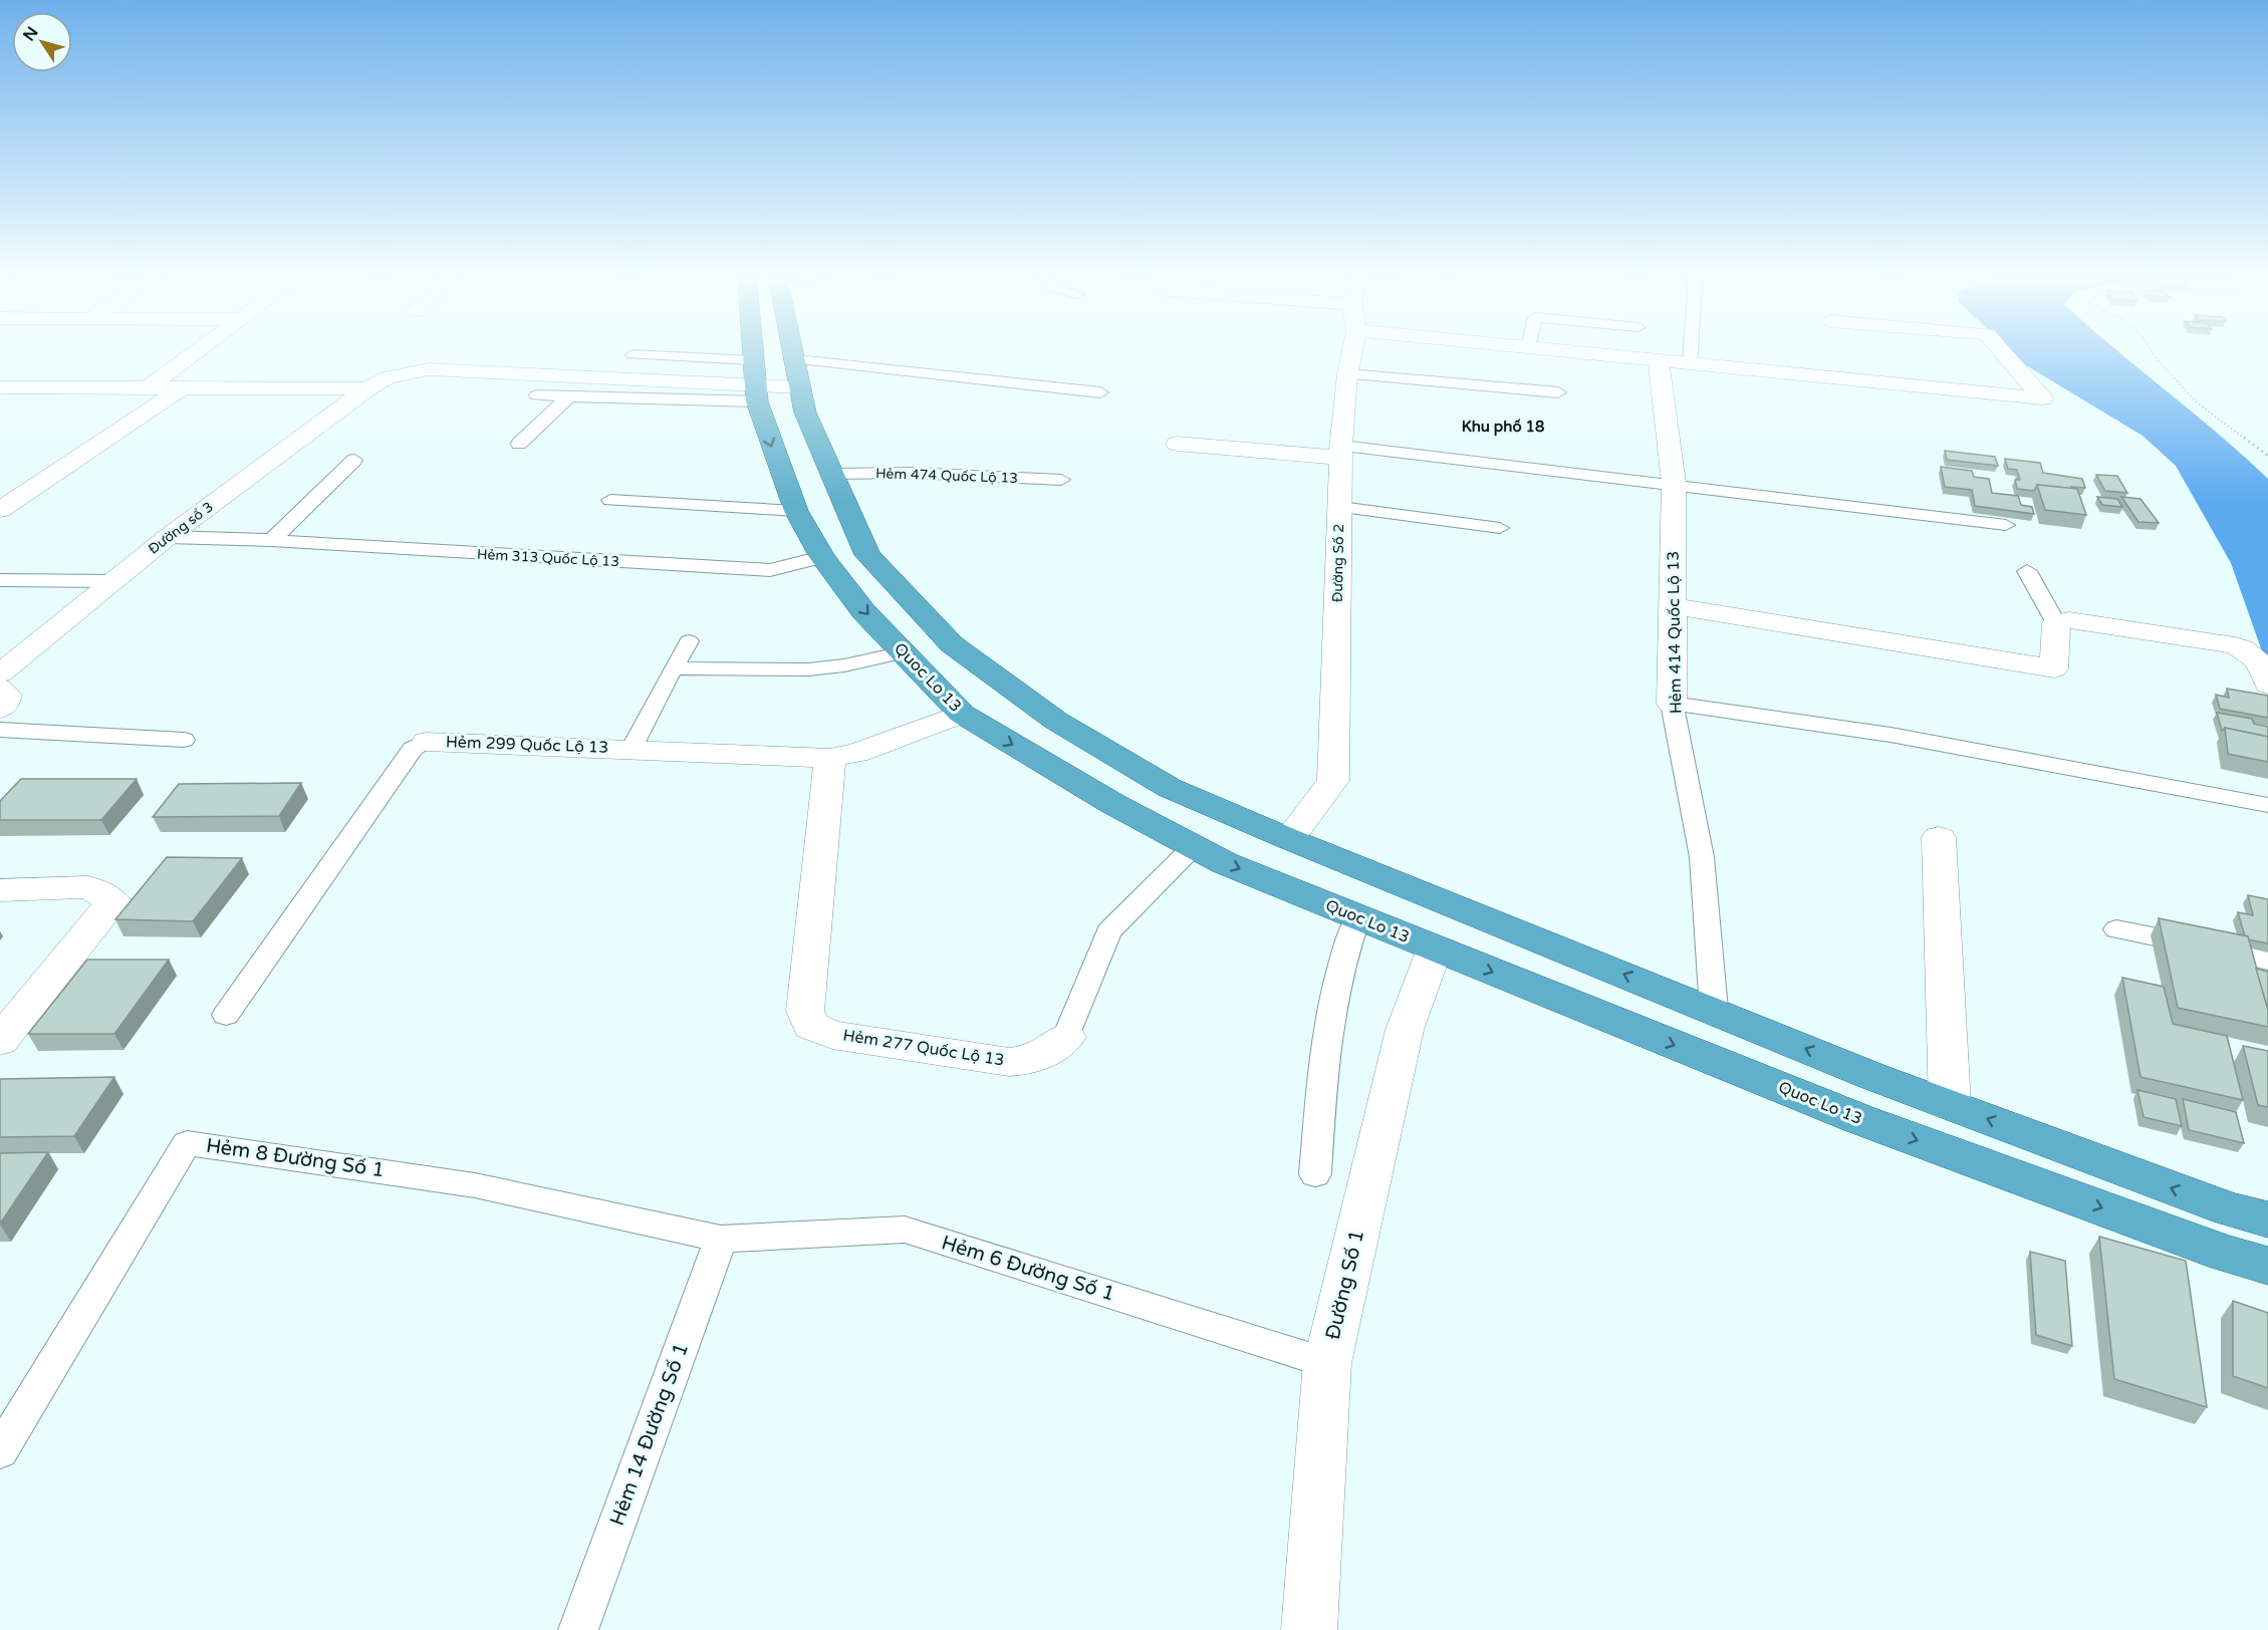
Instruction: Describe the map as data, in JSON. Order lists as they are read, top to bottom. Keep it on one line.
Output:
{"streets":{"highway":["Quoc Lo 13"],"street":["Đường sổ 3","Đường Số 2","Hẻm 414 Quốc Lộ 13","Hẻm 299 Quốc Lộ 13","Hẻm 277 Quốc Lộ 13","Đường Số 1"],"lane":["Hẻm 474 Quốc Lộ 13","Hẻm 313 Quốc Lộ 13","Hẻm 8 Đường Số 1","Hẻm 6 Đường Số 1","Hẻm 14 Đường Số 1"]},"crossings":[["Đường sổ 3","Hẻm 313 Quốc Lộ 13"],["Đường sổ 3","Quoc Lo 13"],["Hẻm 313 Quốc Lộ 13","Quoc Lo 13"],["Quoc Lo 13","Hẻm 299 Quốc Lộ 13"],["Quoc Lo 13","Hẻm 277 Quốc Lộ 13"],["Quoc Lo 13","Đường Số 1"],["Hẻm 299 Quốc Lộ 13","Hẻm 277 Quốc Lộ 13"],["Hẻm 8 Đường Số 1","Hẻm 6 Đường Số 1"],["Hẻm 8 Đường Số 1","Hẻm 14 Đường Số 1"],["Hẻm 6 Đường Số 1","Đường Số 1"],["Hẻm 6 Đường Số 1","Hẻm 14 Đường Số 1"]],"districts":["Khu phố 18"],"north":"top left"}
